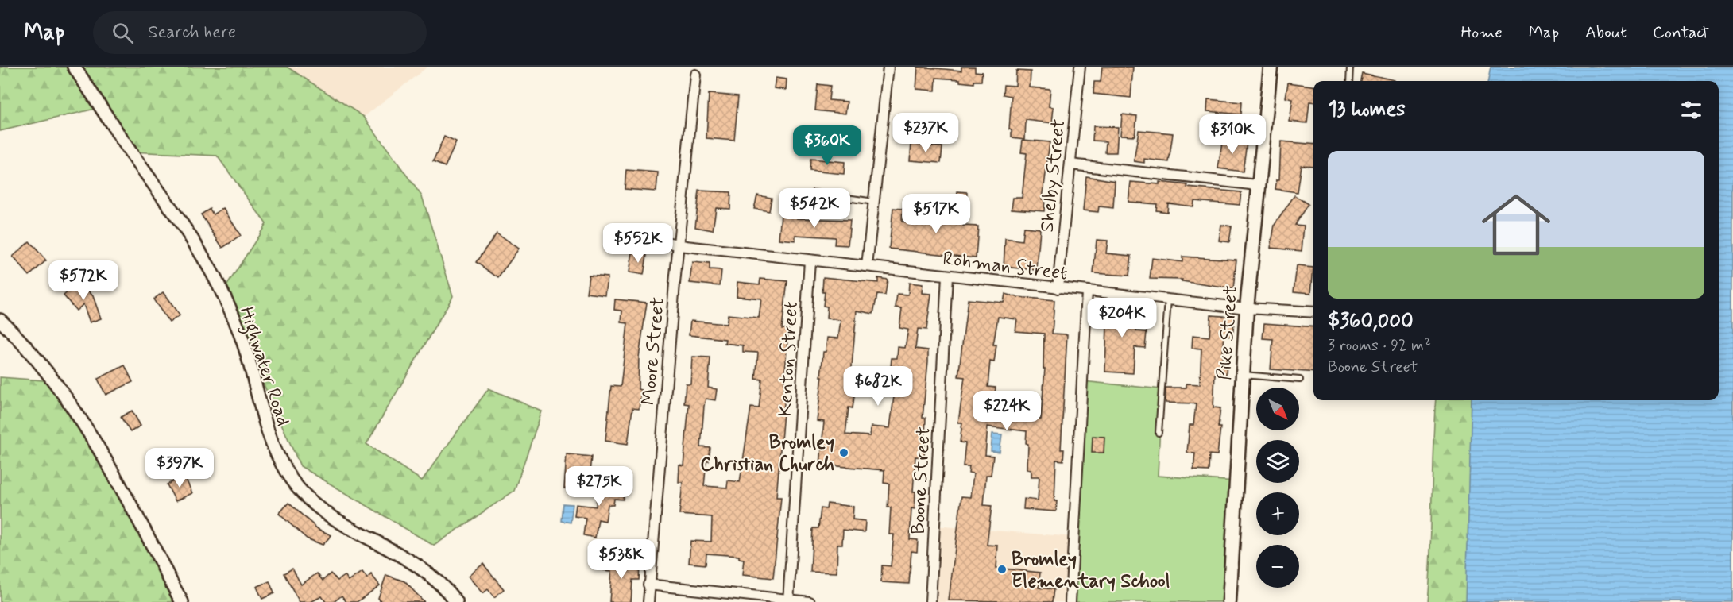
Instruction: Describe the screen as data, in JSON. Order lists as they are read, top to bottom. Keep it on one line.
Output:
{"streets":{"main road":["Pike Street"],"street":["Shelby Street","Rohman Street","Moore Street","Kenton Street","Highwater Road","Boone Street"]},"crossings":[["Shelby Street","Rohman Street"],["Rohman Street","Pike Street"],["Rohman Street","Moore Street"],["Rohman Street","Kenton Street"],["Rohman Street","Boone Street"]],"places":["Bromley Christian Church","Bromley Elementary School"],"north":"bottom right","page":{"header":"Map","search":"Search here","nav":["Home","Map","About","Contact"],"heading":"13 homes","price":["$237K","$310K","$360K","$542K","$517K","$552K","$572K","$204K","$682K","$224K","$397K","$275K","$538K"],"list":[{"name":"$360,000","note":"3 rooms · 92 m² · Boone Street"}],"map_buttons":["+","−"]}}
